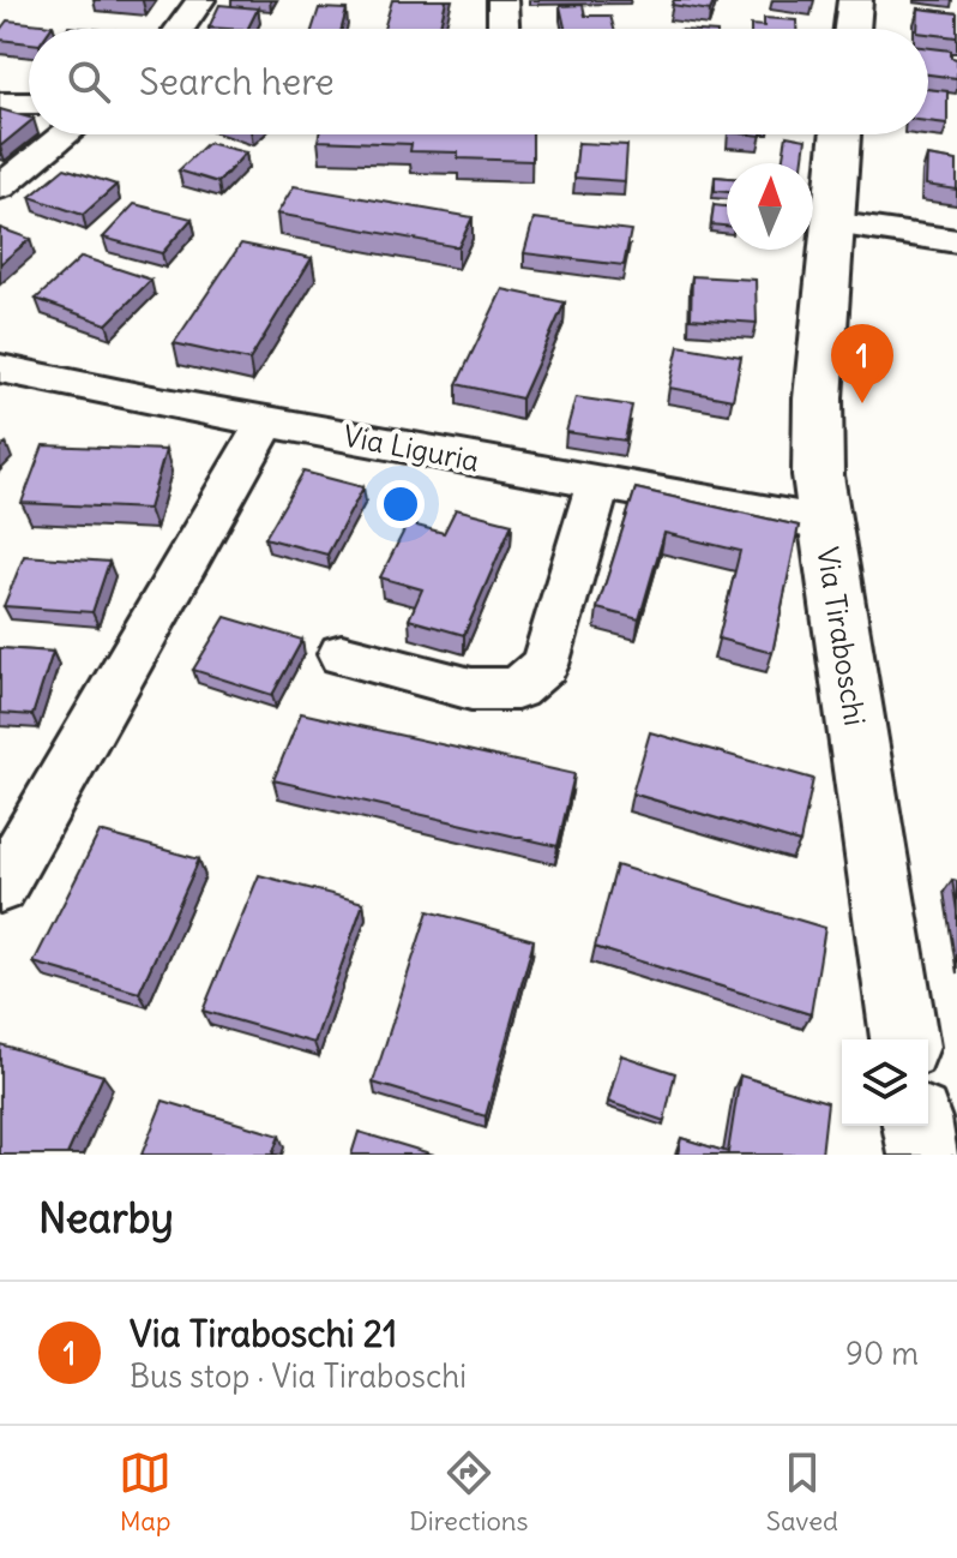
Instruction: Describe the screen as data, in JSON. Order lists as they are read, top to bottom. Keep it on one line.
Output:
{"streets":{"street":["Via Liguria","Via Tiraboschi"]},"crossings":[["Via Liguria","Via Tiraboschi"]],"north":"top","page":{"search":"Search here","pins":"1","heading":"Nearby","list":[{"mark":"1","name":"Via Tiraboschi 21","note":"Bus stop · Via Tiraboschi","value":"90 m"}],"nav":["Map","Directions","Saved"]}}
